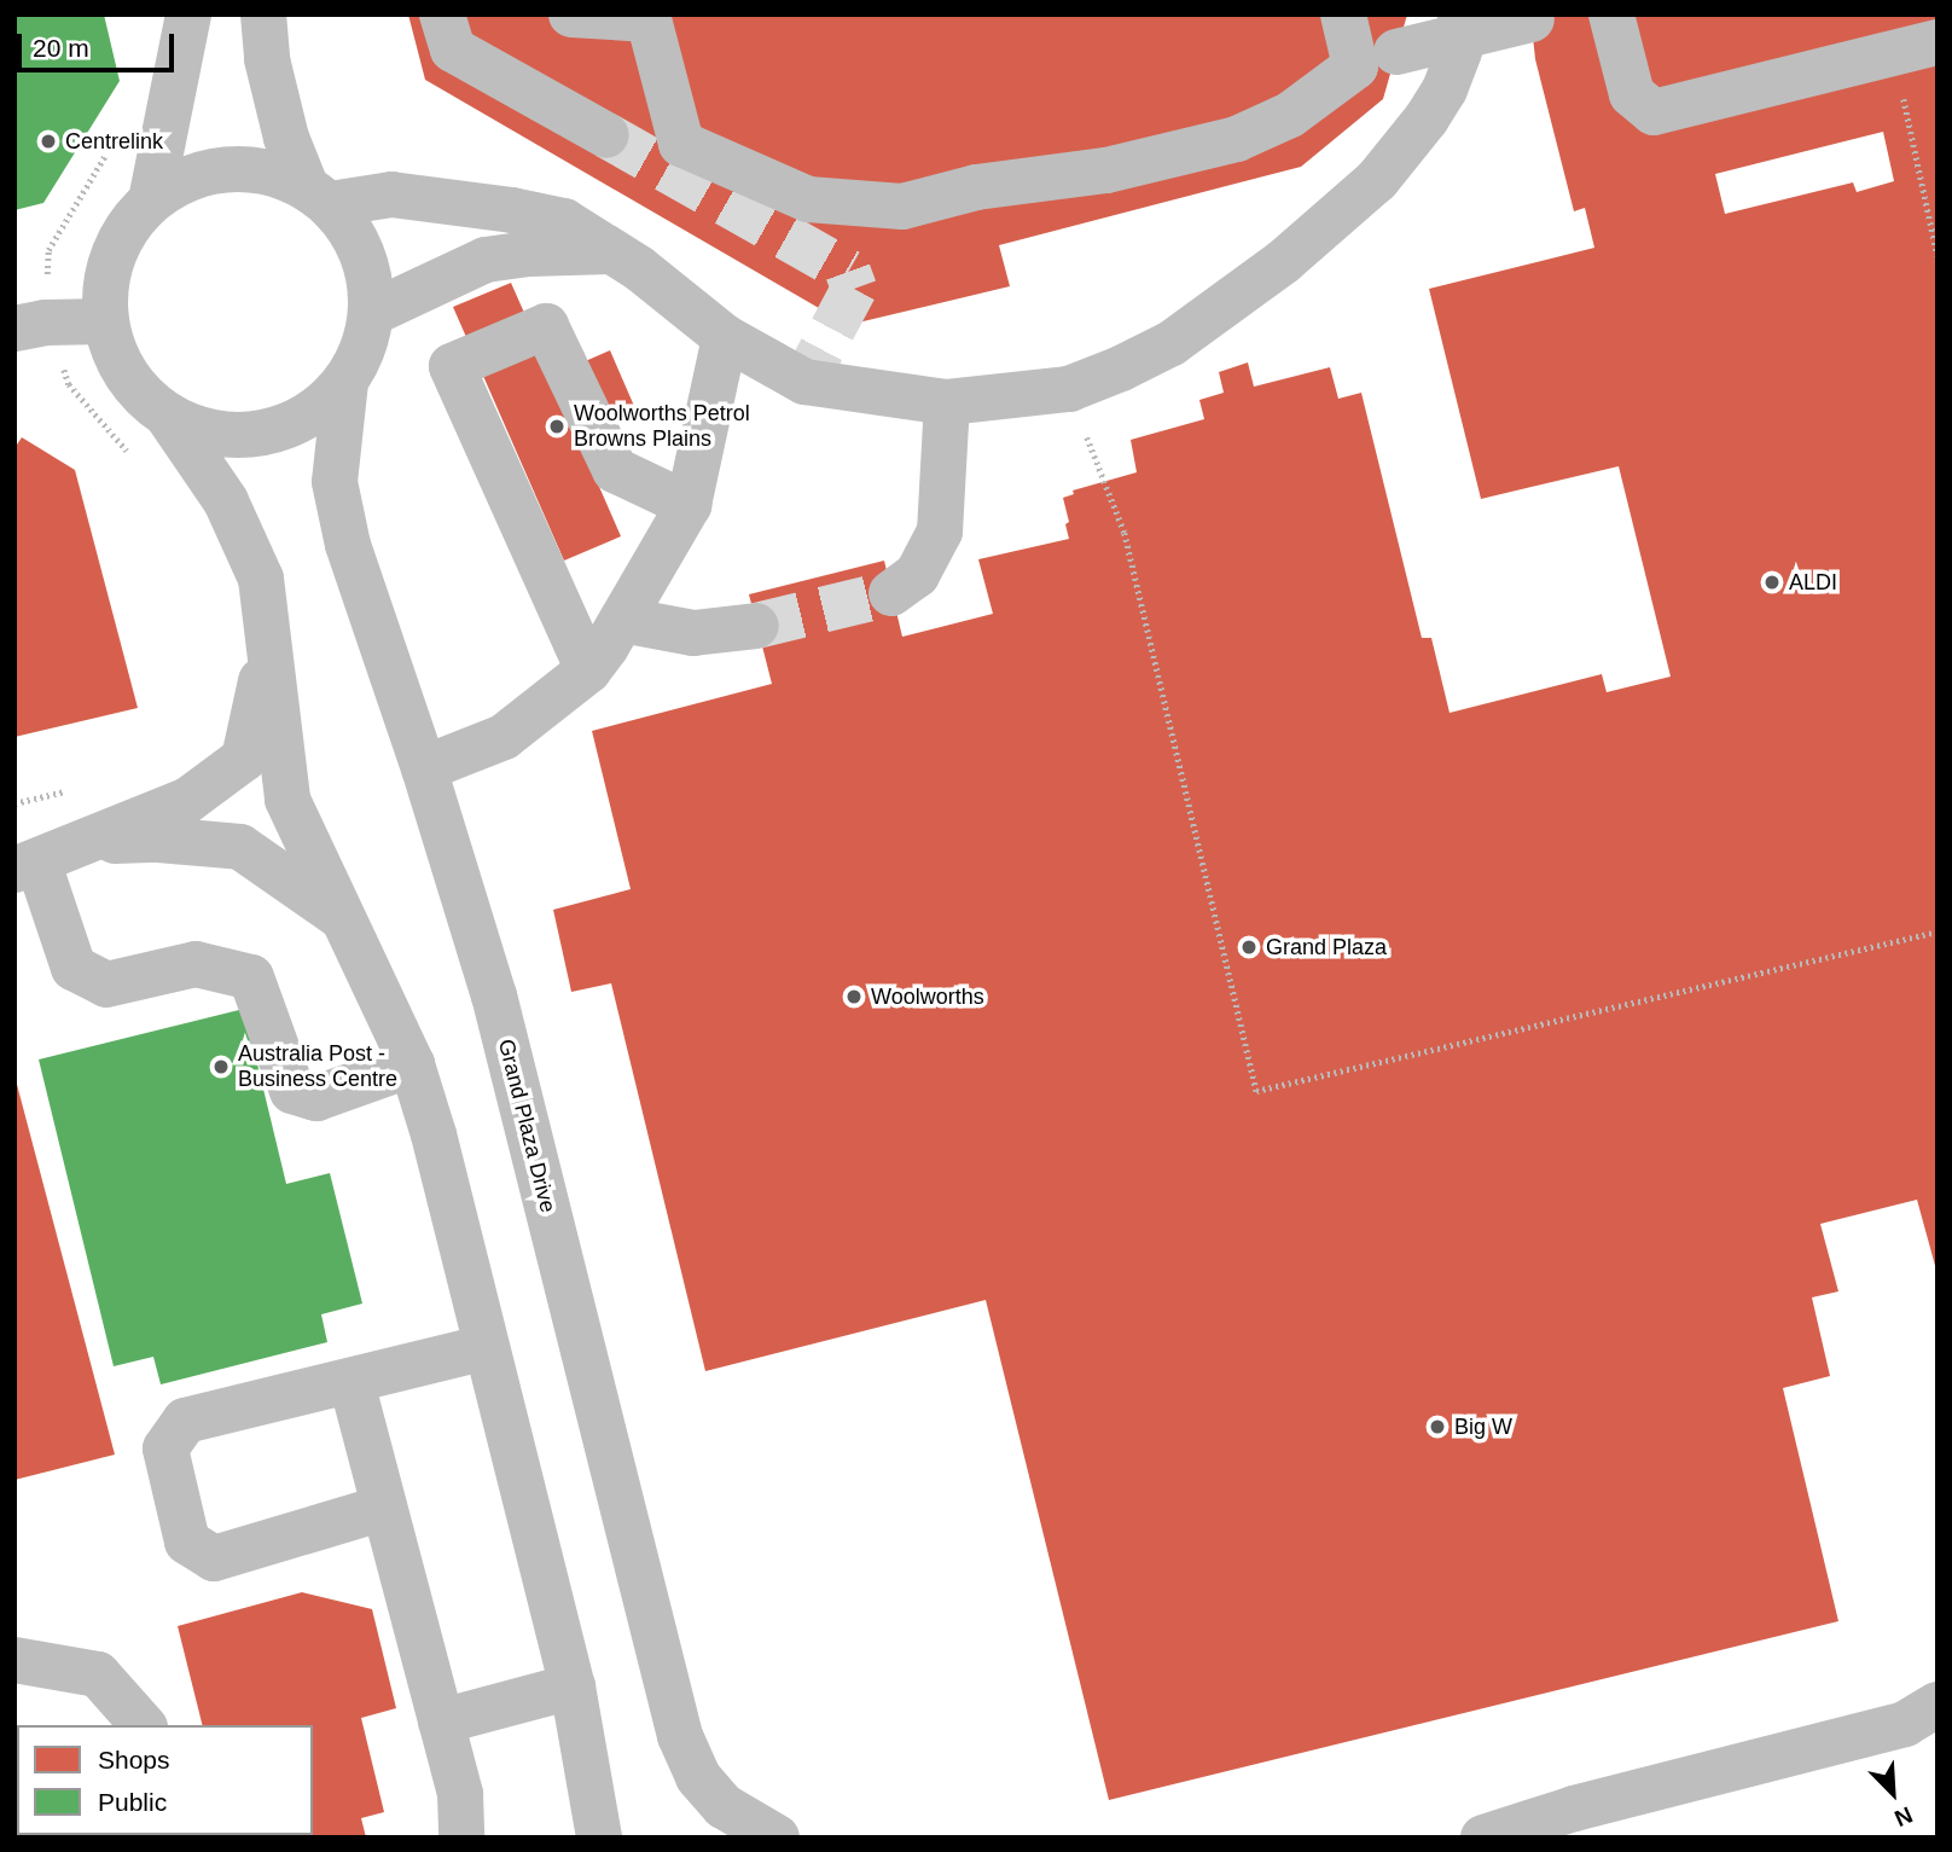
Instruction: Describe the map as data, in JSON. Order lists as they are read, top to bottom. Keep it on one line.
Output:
{"streets":{"street":["Grand Plaza Drive"]},"places":["Centrelink","Woolworths Petrol Browns Plains","ALDI","Grand Plaza","Woolworths","Australia Post - Business Centre","Big W"],"legend":["Shops","Public"],"scale_bar":"20 m","north":"bottom right"}
